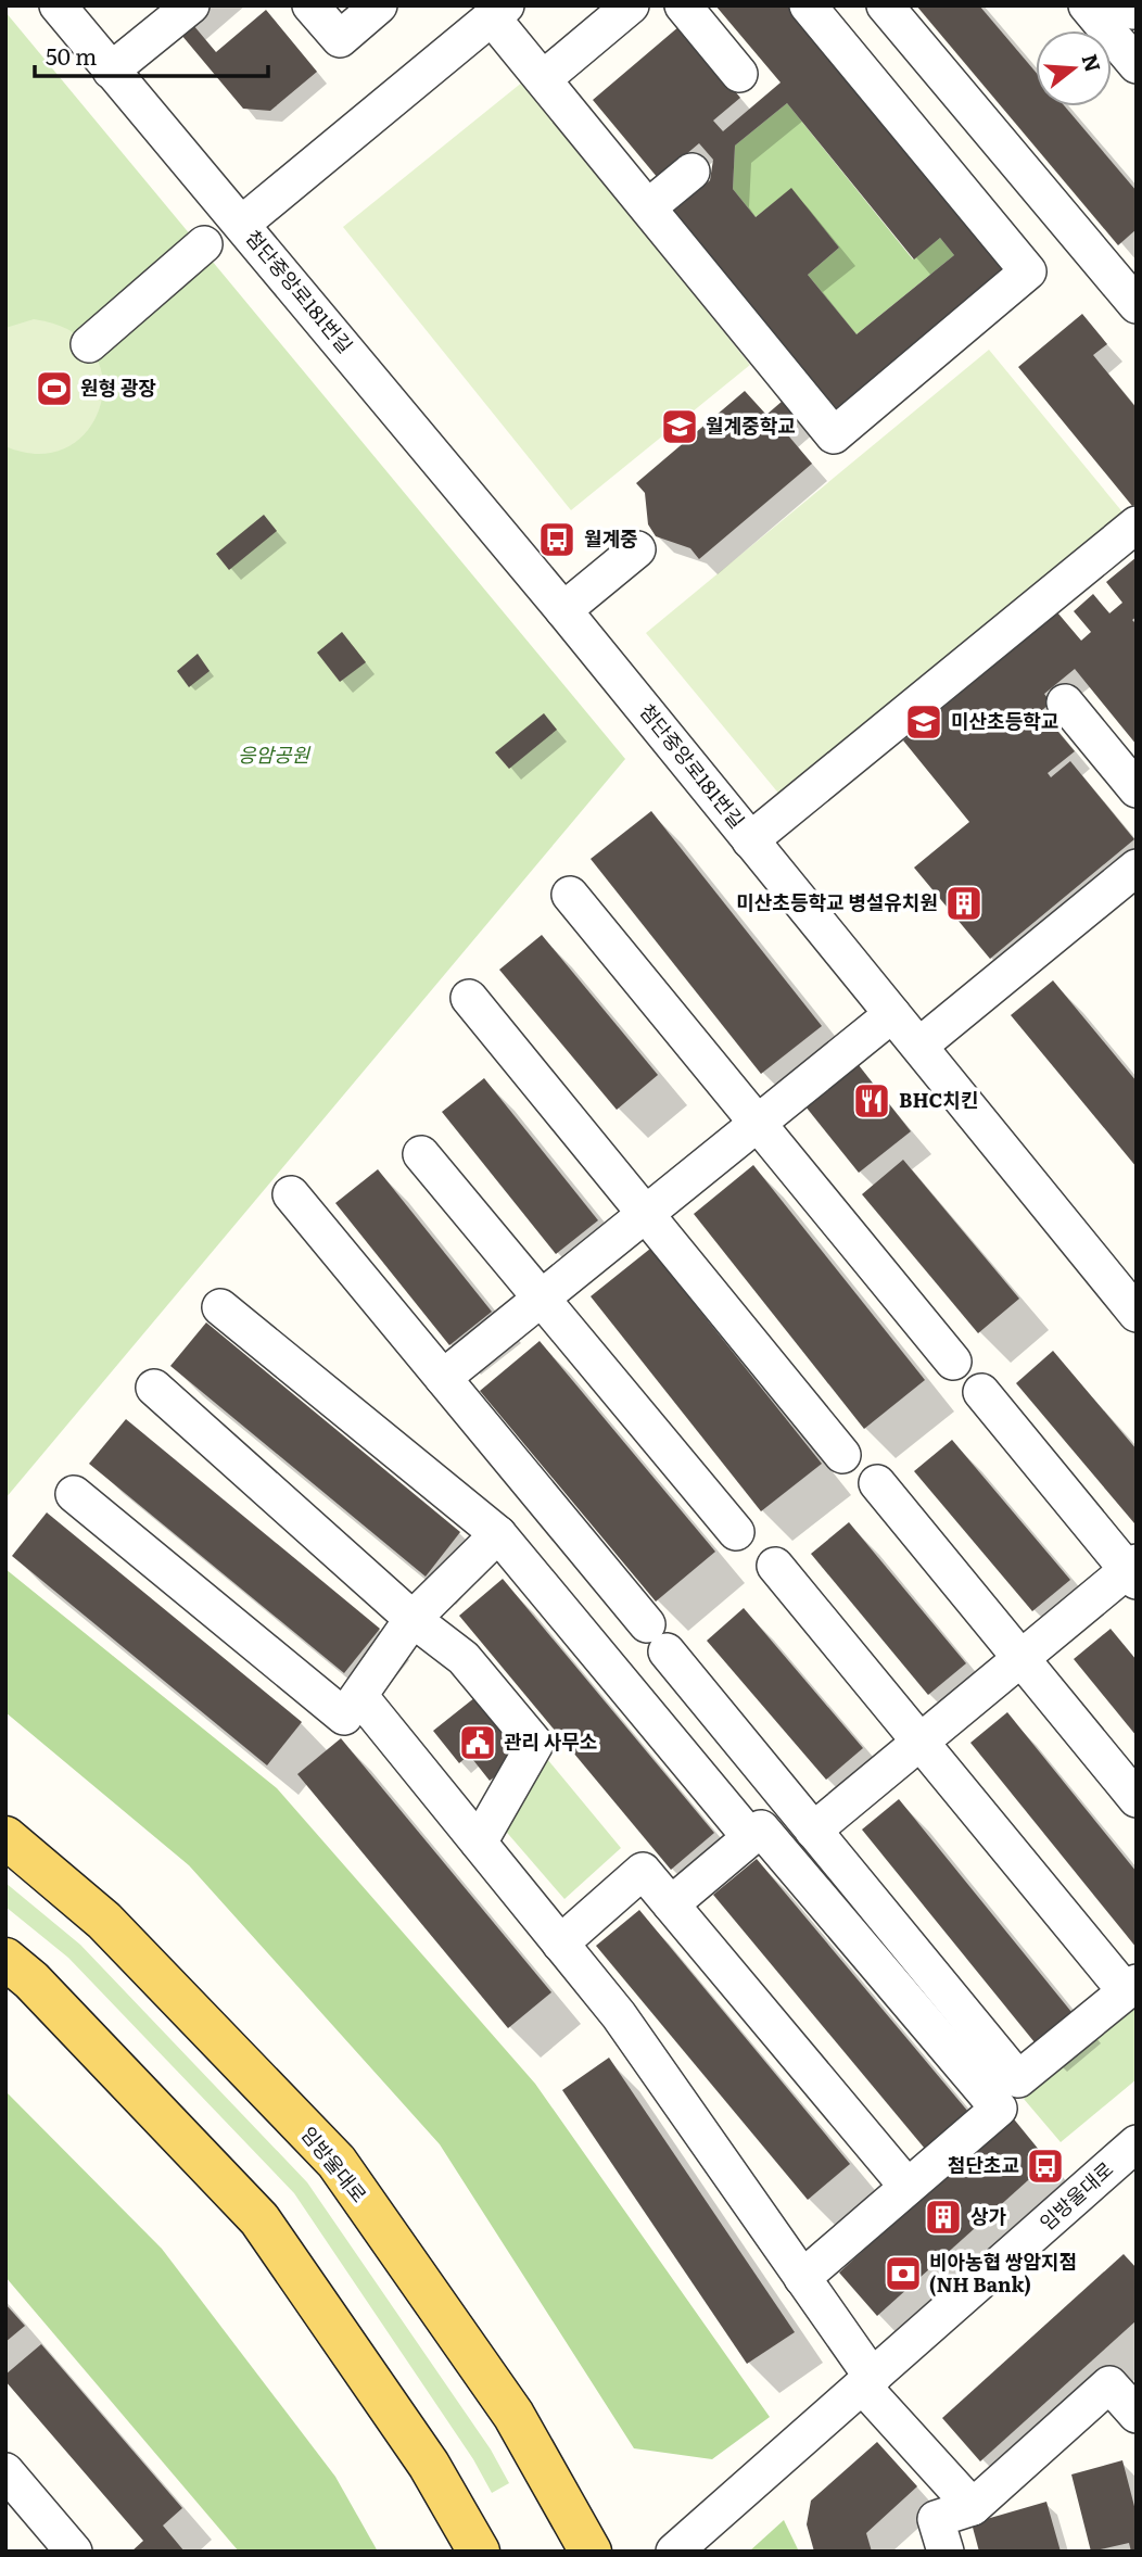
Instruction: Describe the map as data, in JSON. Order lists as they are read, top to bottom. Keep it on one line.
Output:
{"streets":{"main road":["임방울대로"],"street":["첨단중앙로181번길"]},"parks":["응암공원"],"places":{"sports":["원형 광장"],"school or university":["월계중학교","미산초등학교"],"bus stop":["월계중","첨단초교"],"building":["미산초등학교 병설유치원","상가"],"restaurant":["BHC치킨"],"public building":["관리 사무소"],"bank":["비아농협 쌍암지점 (NH Bank)"]},"scale_bar":"50 m","north":"right"}
